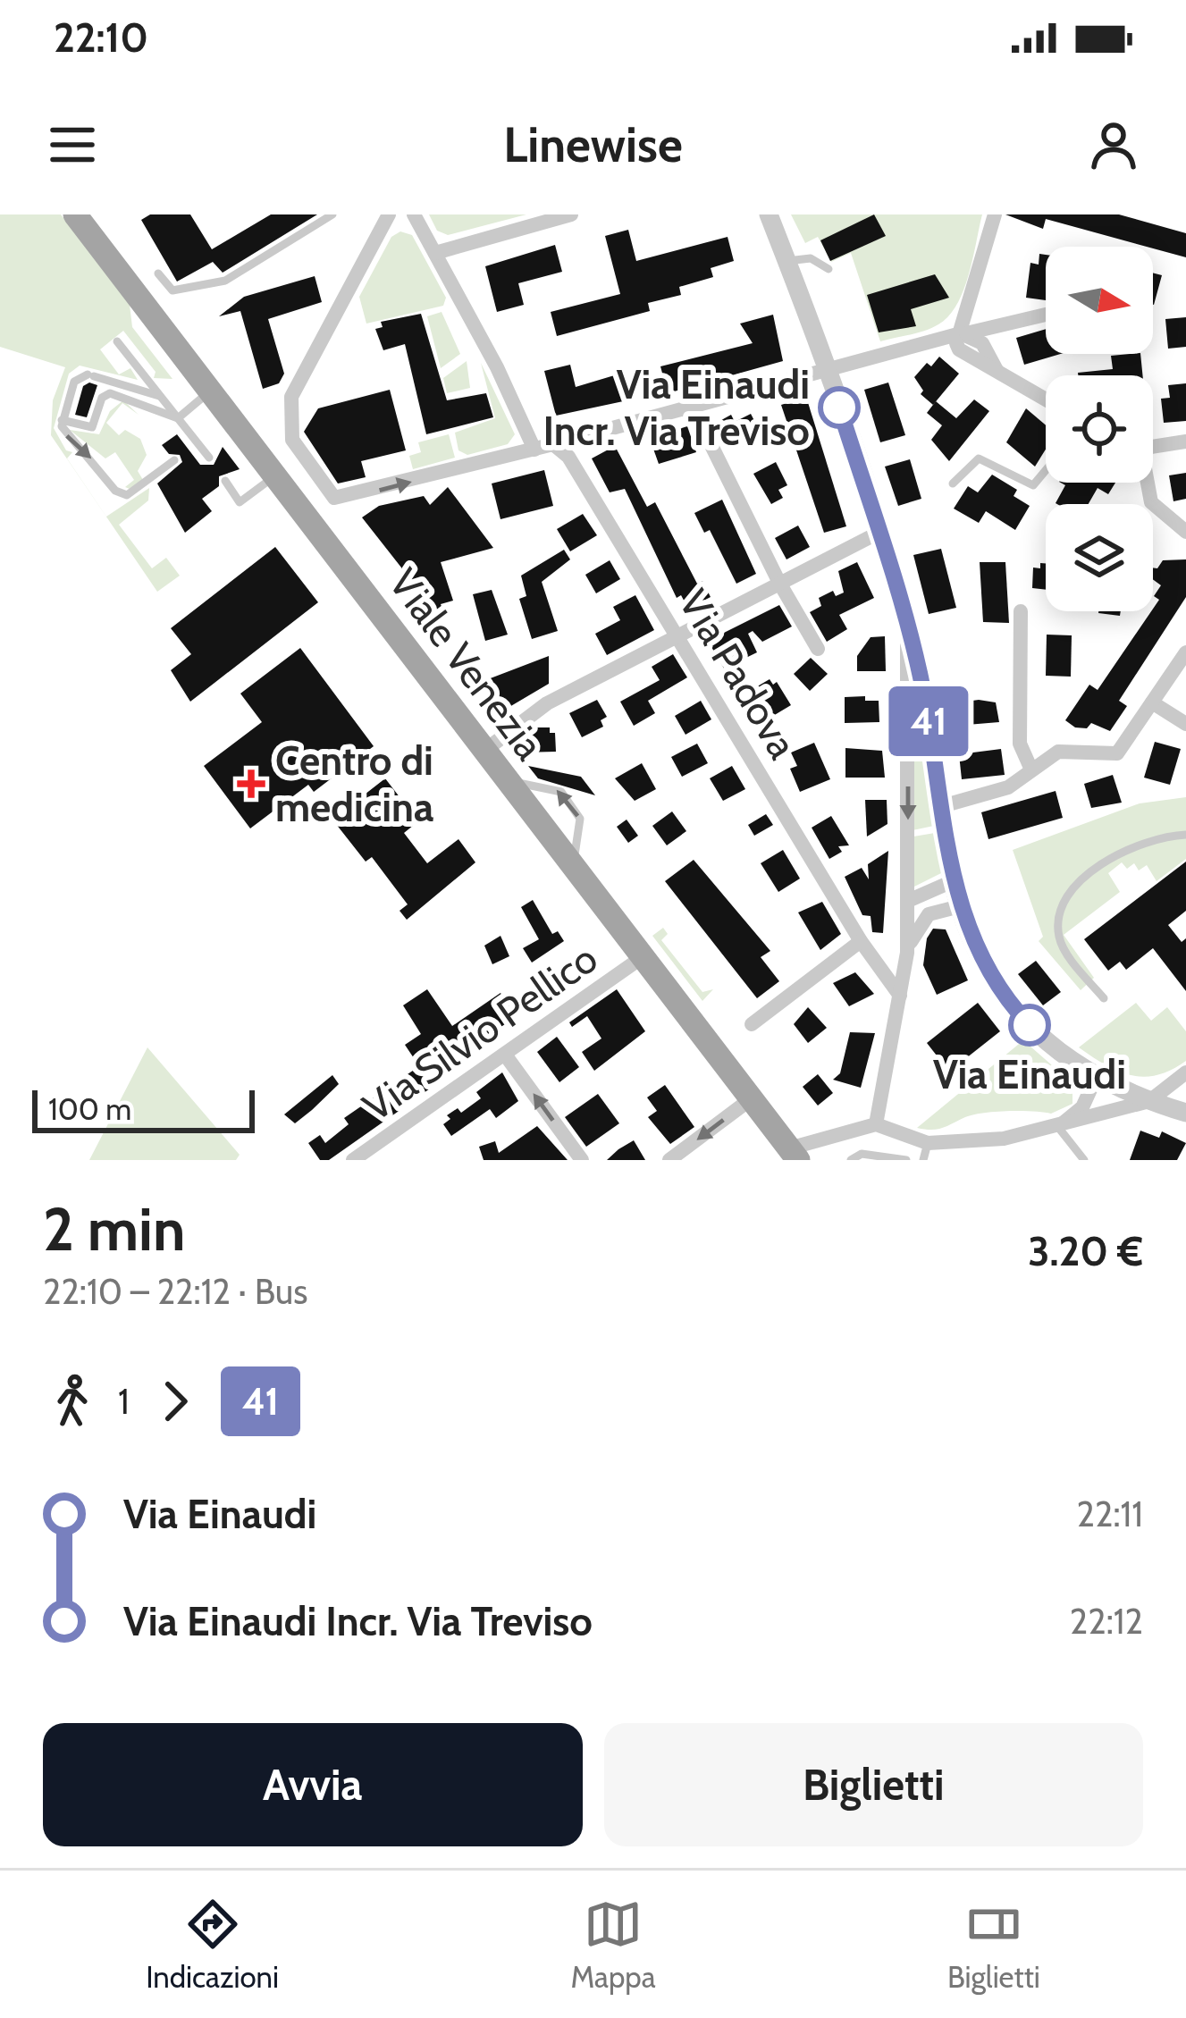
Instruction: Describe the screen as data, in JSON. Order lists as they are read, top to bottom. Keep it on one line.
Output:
{"streets":{"main road":["Viale Venezia"],"street":["Via Padova","Via Silvio Pellico"]},"crossings":[["Viale Venezia","Via Silvio Pellico"]],"places":{"other":["Via Einaudi Incr. Via Treviso","Via Einaudi"],"health":["Centro di medicina"]},"lines":["bus line 41"],"scale_bar":"100 m","north":"right","page":{"status":"22:10","header":"Linewise","on_map":"41","scale":"100 m","heading":["2 min","22:10 – 22:12 · Bus","3.20 €"],"legs":["1","41"],"list":[{"name":"Via Einaudi","value":"22:11"},{"name":"Via Einaudi Incr. Via Treviso","value":"22:12"}],"buttons":["Avvia","Biglietti"],"tabs":["Indicazioni","Mappa","Biglietti"]}}
